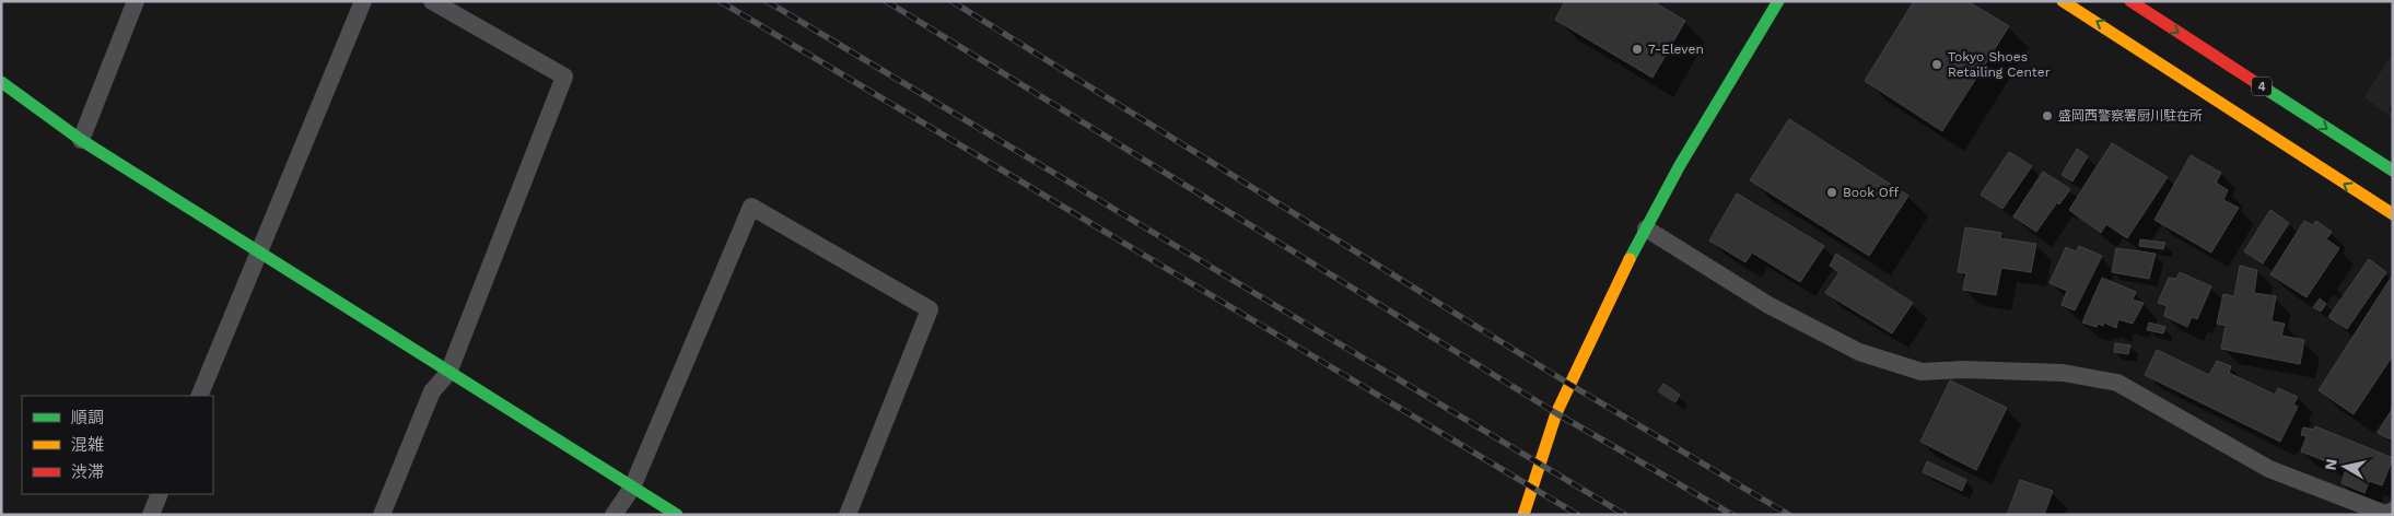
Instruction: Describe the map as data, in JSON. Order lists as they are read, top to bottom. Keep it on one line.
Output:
{"streets":{"main road":["4"]},"places":["7-Eleven","Tokyo Shoes Retailing Center","盛岡西警察署厨川駐在所","Book Off"],"legend":["順調","混雑","渋滞"],"north":"left"}
